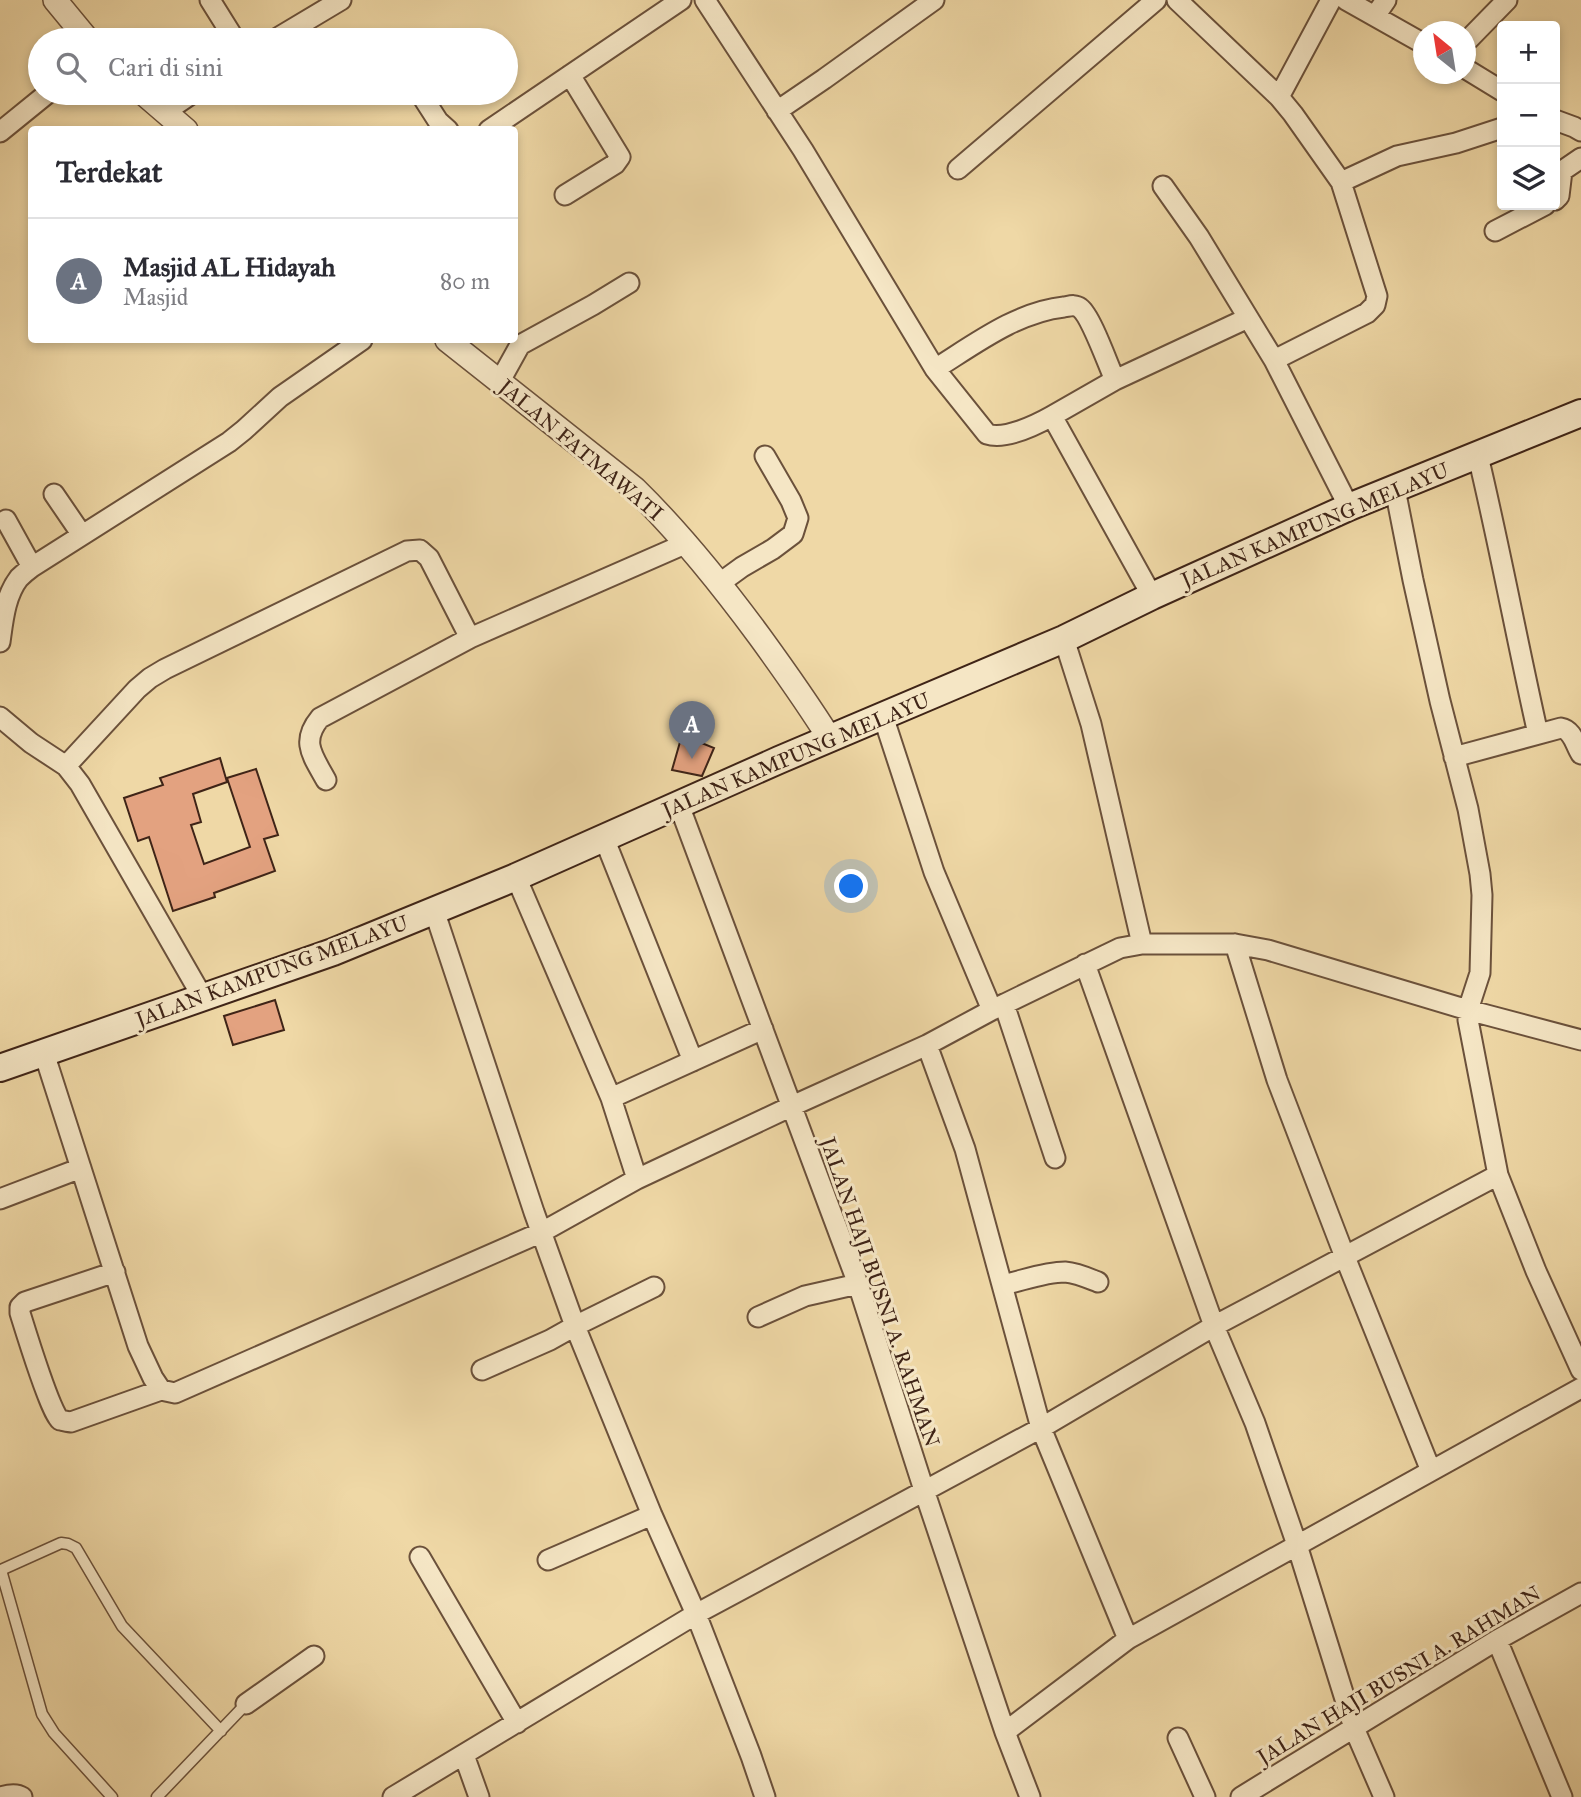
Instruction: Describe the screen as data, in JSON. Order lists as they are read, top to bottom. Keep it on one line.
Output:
{"streets":{"main road":["JALAN KAMPUNG MELAYU"],"street":["JALAN FATMAWATI","JALAN HAJI BUSNI A. RAHMAN"]},"crossings":[["JALAN FATMAWATI","JALAN KAMPUNG MELAYU"],["JALAN KAMPUNG MELAYU","JALAN HAJI BUSNI A. RAHMAN"]],"north":"top left","page":{"map_buttons":["+","−"],"search":"Cari di sini","heading":"Terdekat","list":[{"mark":"A","name":"Masjid AL Hidayah","note":"Masjid","value":"80 m"}],"pins":"A"}}
